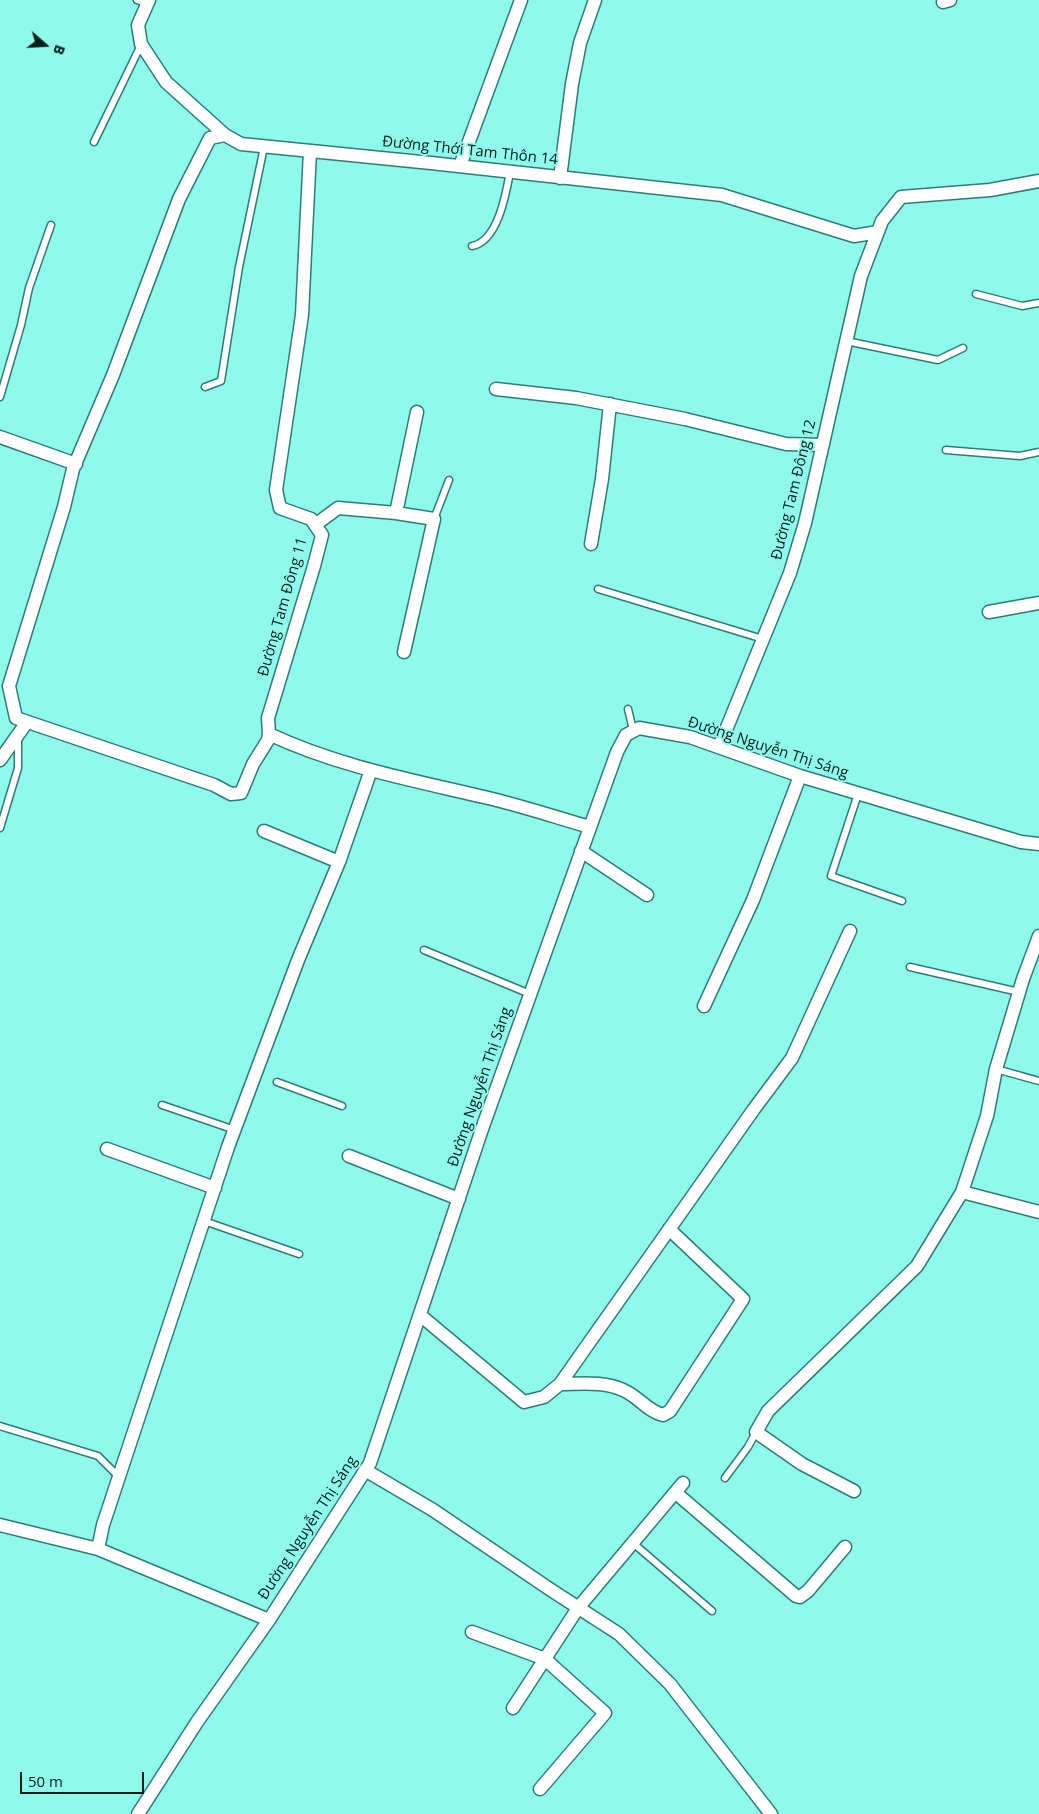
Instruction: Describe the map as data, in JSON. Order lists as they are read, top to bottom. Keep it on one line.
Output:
{"streets":{"street":["Đường Thới Tam Thôn 14","Đường Tam Đông 12","Đường Tam Đông 11","Đường Nguyễn Thị Sáng"]},"crossings":[["Đường Thới Tam Thôn 14","Đường Tam Đông 12"],["Đường Thới Tam Thôn 14","Đường Tam Đông 11"],["Đường Tam Đông 12","Đường Nguyễn Thị Sáng"]],"scale_bar":"50 m","north":"right"}
